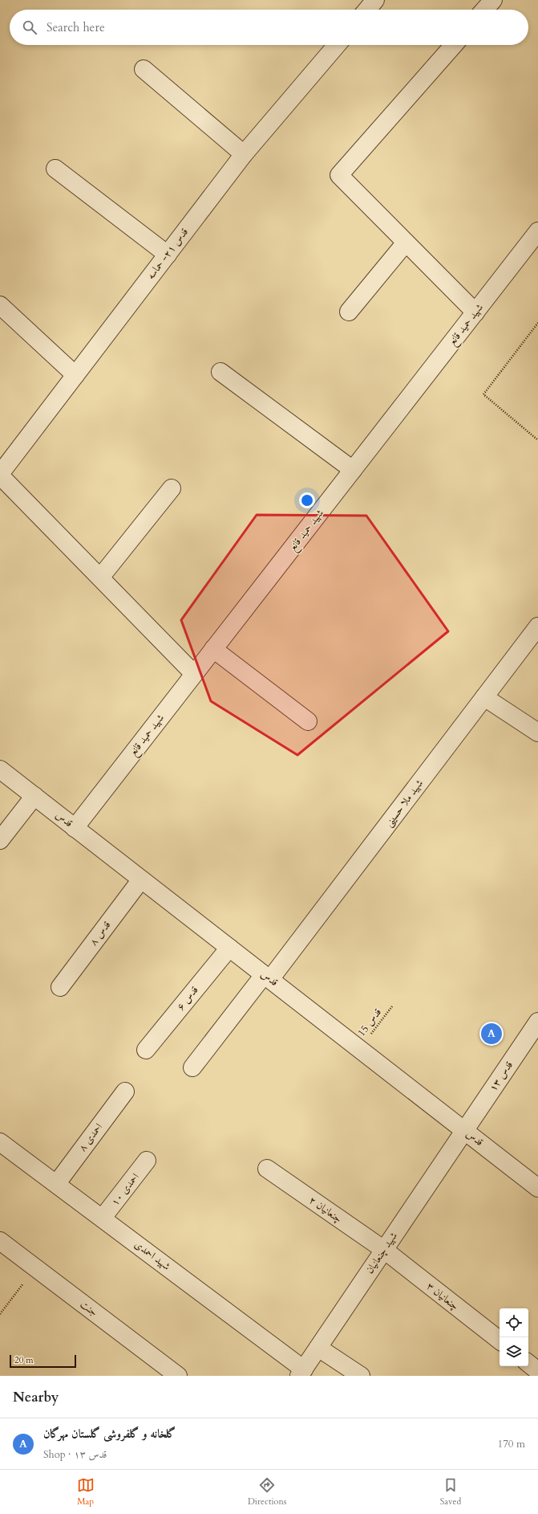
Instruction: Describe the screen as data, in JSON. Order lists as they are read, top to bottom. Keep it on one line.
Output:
{"streets":{"street":["قدس ۲۱- حماسه","شهید حمید قانع","شهید ملا حسینی","قدس","قدس ۸","قدس ۶","قدس ۱۳","احمدی ۸","احمدی ۱۰","چنعانیان ۲","شهید چنعانیان","شهید احمدی","چنعانیان ۳","جنت"],"path":["قدس 15"]},"crossings":[["شهید حمید قانع","قدس"],["شهید ملا حسینی","قدس"],["قدس","قدس ۸"],["قدس","قدس ۶"],["قدس","قدس 15"],["قدس","قدس ۱۳"],["قدس","شهید چنعانیان"],["قدس ۱۳","شهید چنعانیان"],["احمدی ۸","شهید احمدی"],["احمدی ۱۰","شهید احمدی"],["چنعانیان ۲","شهید چنعانیان"],["چنعانیان ۲","چنعانیان ۳"],["شهید چنعانیان","شهید احمدی"],["شهید چنعانیان","چنعانیان ۳"]],"scale_bar":"20 m","page":{"search":"Search here","pins":"A","scale":"20 m","heading":"Nearby","list":[{"mark":"A","name":"گلخانه و گلفروشی گلستان مهرگان","note":"Shop · قدس ۱۳","value":"170 m"}],"nav":["Map","Directions","Saved"]}}
